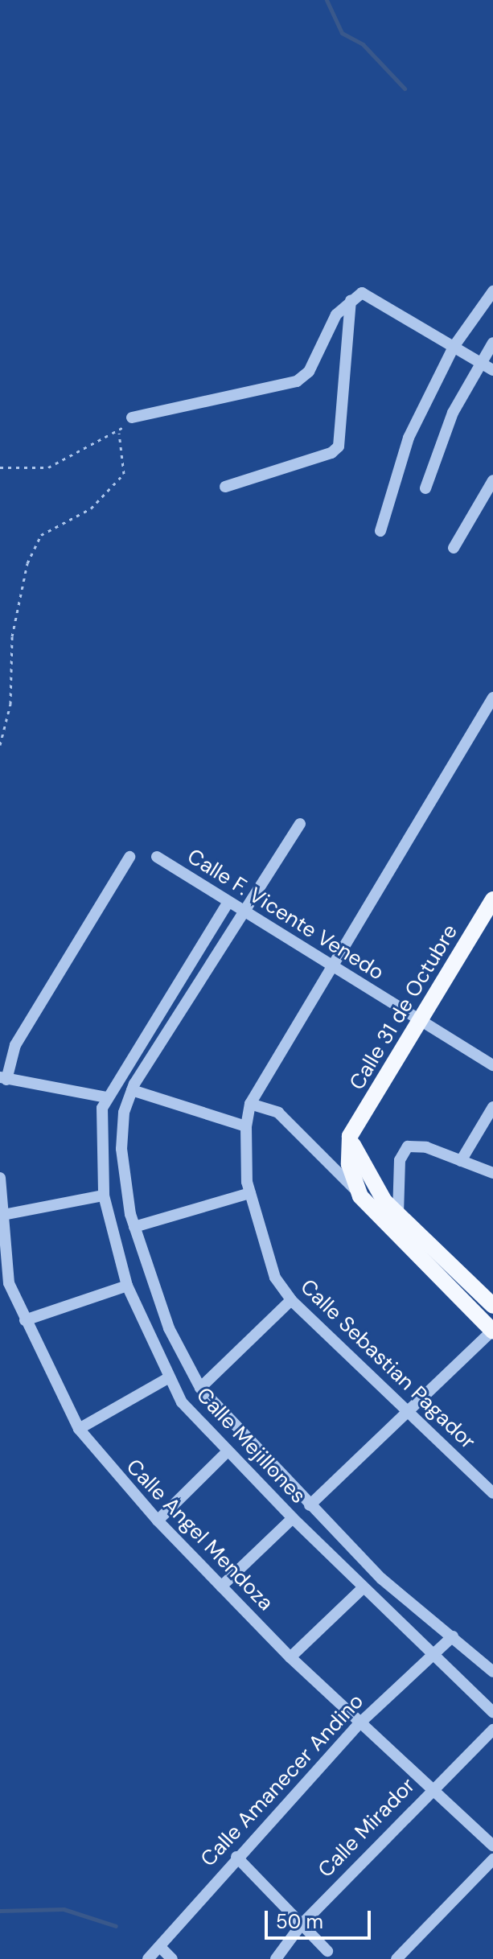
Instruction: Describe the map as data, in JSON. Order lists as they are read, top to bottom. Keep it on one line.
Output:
{"streets":{"main road":["Calle 31 de Octubre"],"street":["Calle F. Vicente Venedo","Calle Sebastian Pagador","Calle Mejillones","Calle Angel Mendoza","Calle Amanecer Andino","Calle Mirador"]},"crossings":[["Calle F. Vicente Venedo","Calle 31 de Octubre"],["Calle F. Vicente Venedo","Calle Mejillones"],["Calle Mejillones","Calle Amanecer Andino"],["Calle Angel Mendoza","Calle Amanecer Andino"],["Calle Angel Mendoza","Calle Mirador"]],"scale_bar":"50 m"}
